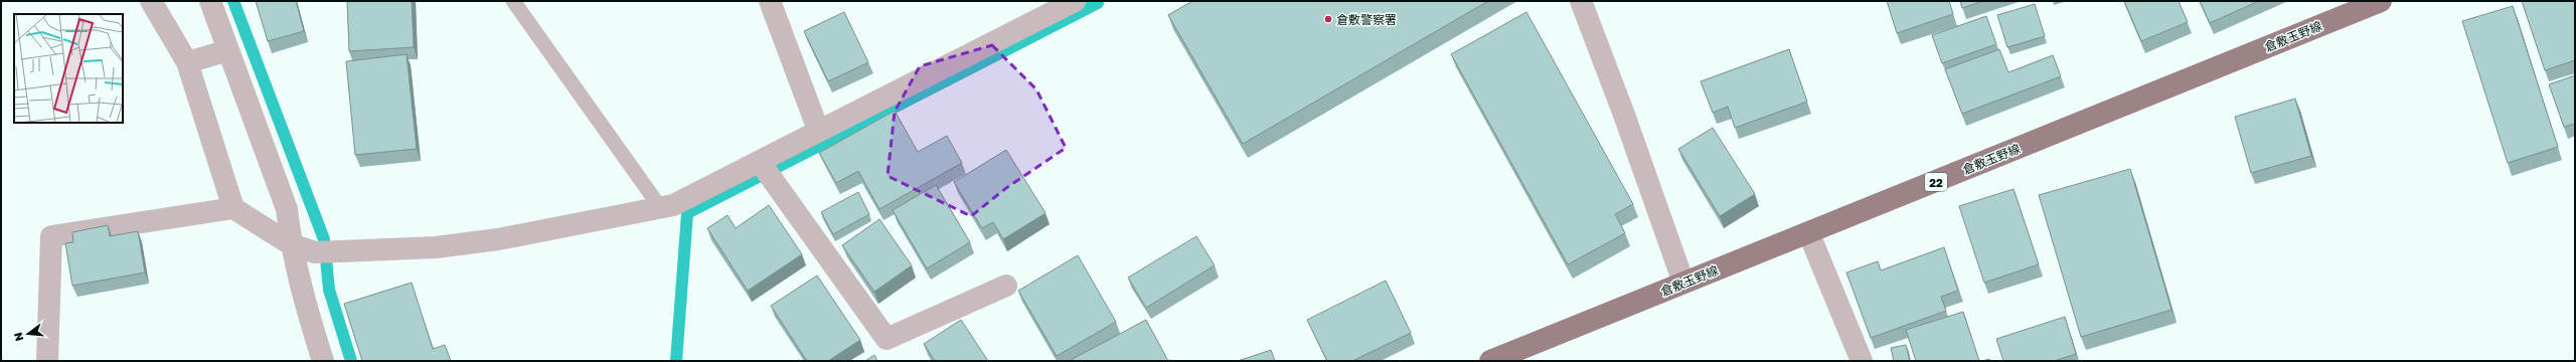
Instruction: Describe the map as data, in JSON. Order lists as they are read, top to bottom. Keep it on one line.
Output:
{"streets":{"main road":["倉敷玉野線","22"]},"places":["倉敷警察署"],"north":"left"}
